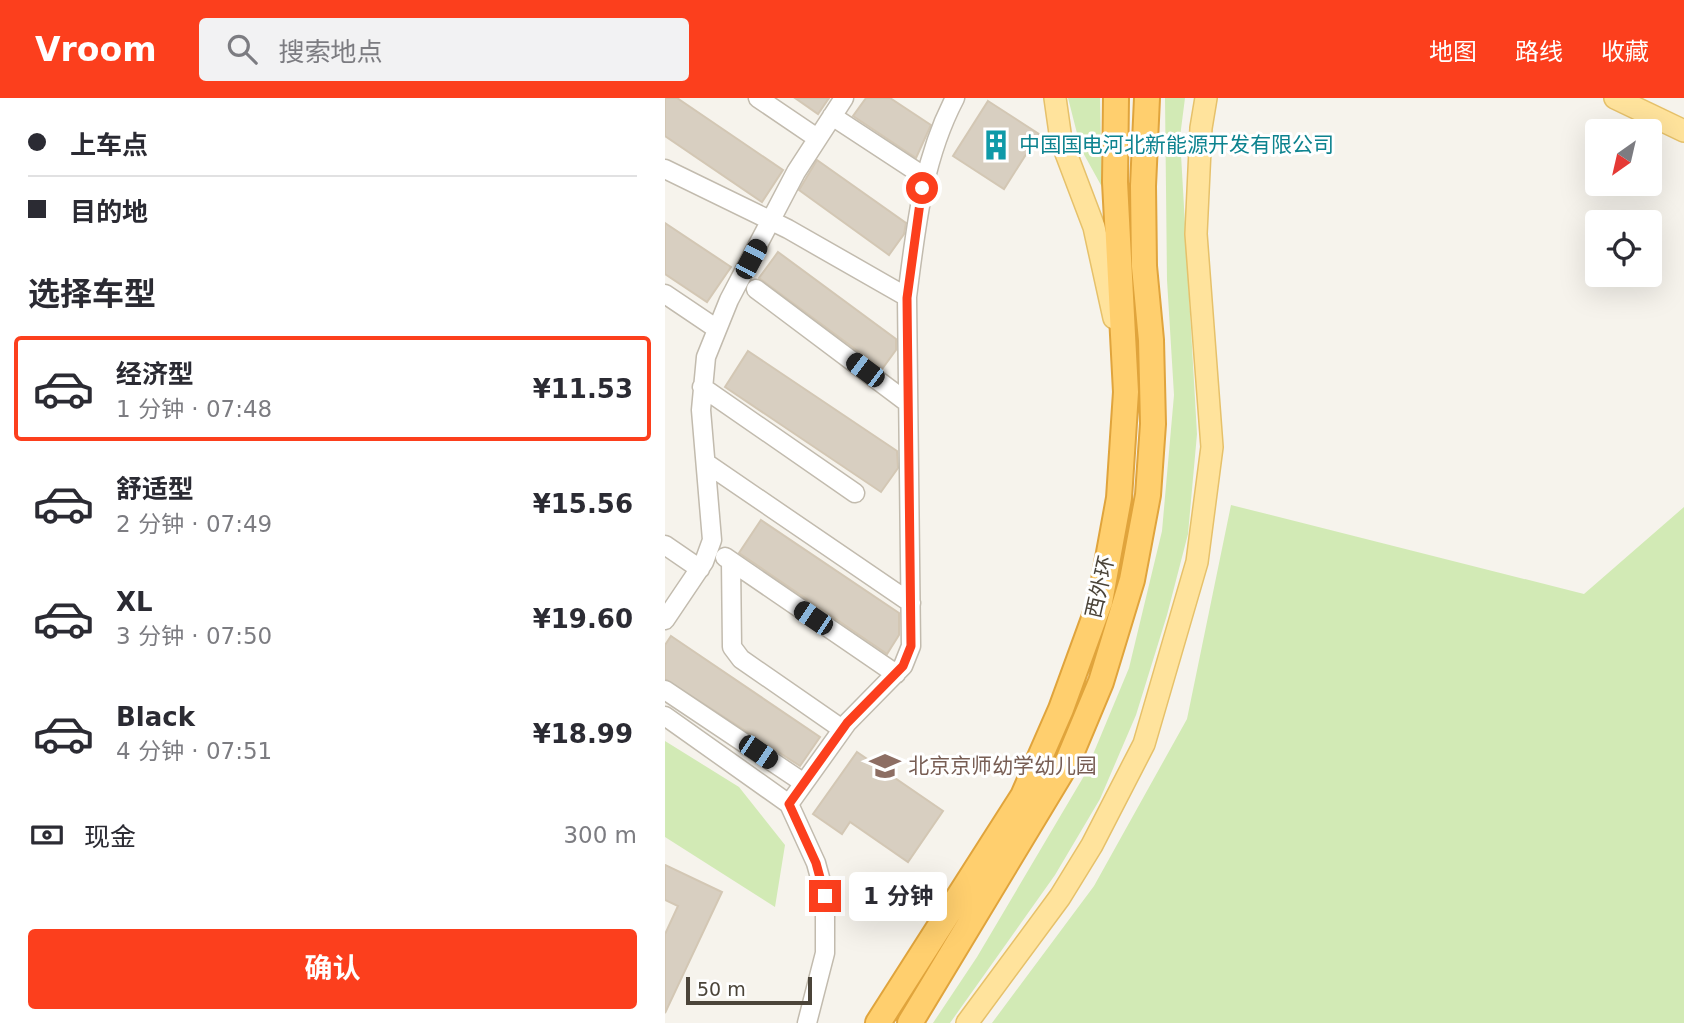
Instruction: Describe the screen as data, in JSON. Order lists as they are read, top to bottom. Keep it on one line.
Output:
{"streets":{"highway":["西外环"]},"places":{"building":["中国国电河北新能源开发有限公司"],"school or university":["北京京师幼学幼儿园"]},"scale_bar":"50 m","north":"bottom left","page":{"header":"Vroom","search":"搜索地点","nav":["地图","路线","收藏"],"banner":["上车点","目的地"],"heading":"选择车型","list":[{"name":"经济型","note":"1 分钟 · 07:48","value":"¥11.53"},{"name":"舒适型","note":"2 分钟 · 07:49","value":"¥15.56"},{"name":"XL","note":"3 分钟 · 07:50","value":"¥19.60"},{"name":"Black","note":"4 分钟 · 07:51","value":"¥18.99"}],"pay":["现金","300 m"],"bubble":"1 分钟","buttons":"确认","scale":"50 m"}}
